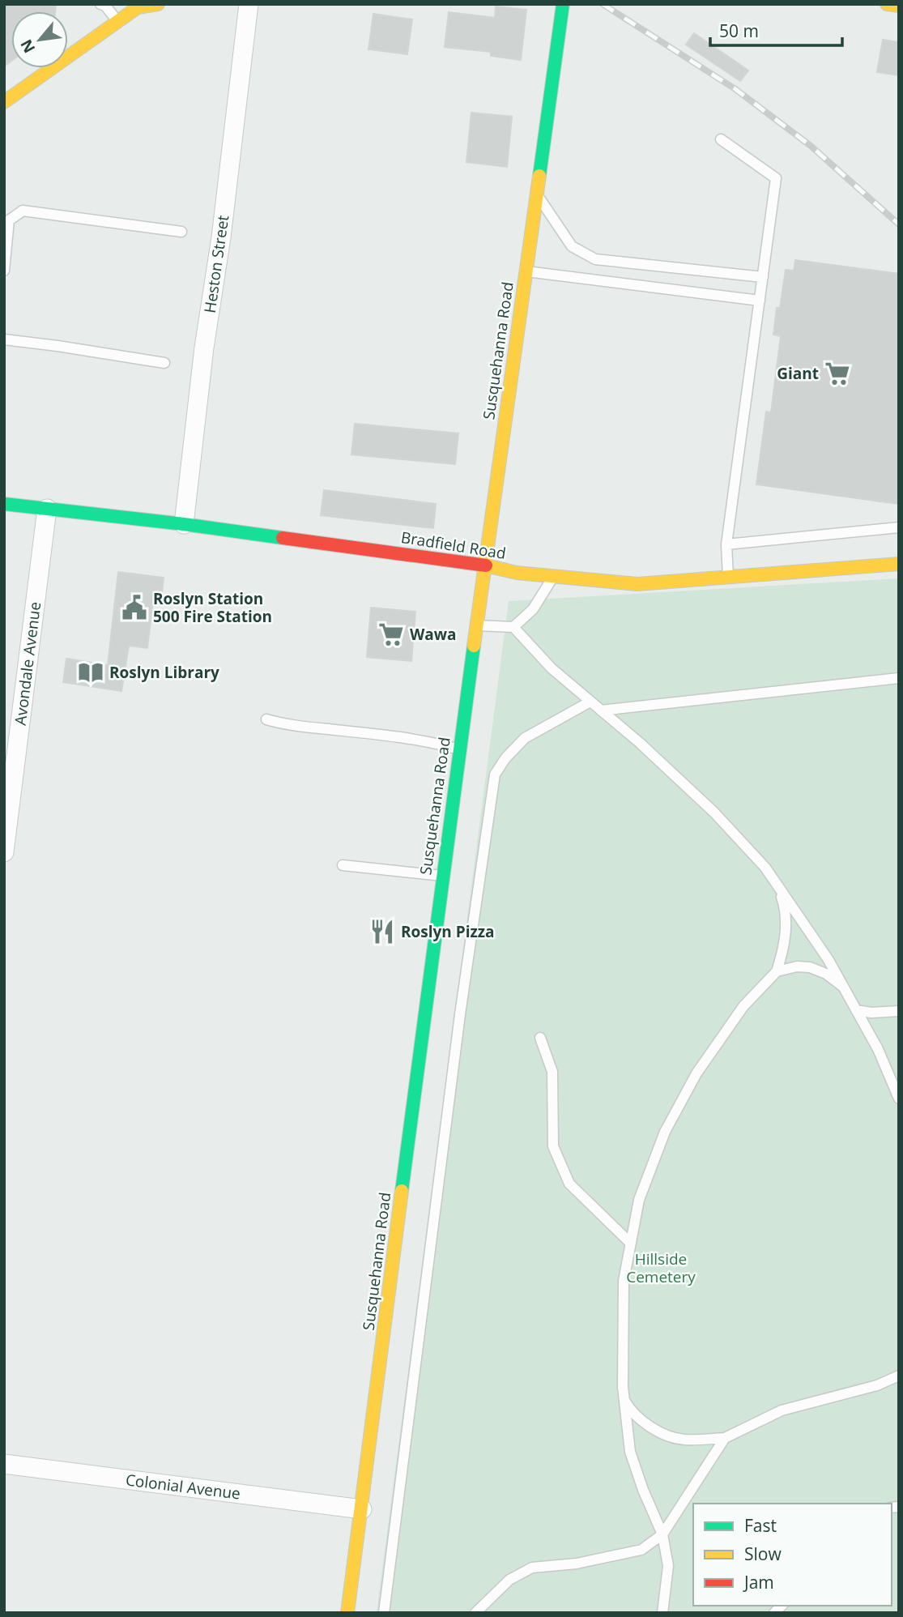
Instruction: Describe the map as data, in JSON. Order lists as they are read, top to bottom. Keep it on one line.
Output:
{"streets":{"main road":["Susquehanna Road","Bradfield Road"],"street":["Heston Street","Avondale Avenue","Colonial Avenue"]},"crossings":[["Heston Street","Bradfield Road"],["Susquehanna Road","Bradfield Road"],["Susquehanna Road","Colonial Avenue"],["Bradfield Road","Avondale Avenue"]],"parks":["Hillside Cemetery"],"places":{"supermarket":["Giant","Wawa"],"public building":["Roslyn Station 500 Fire Station"],"library":["Roslyn Library"],"restaurant":["Roslyn Pizza"]},"legend":["Fast","Slow","Jam"],"scale_bar":"50 m","north":"bottom left"}
